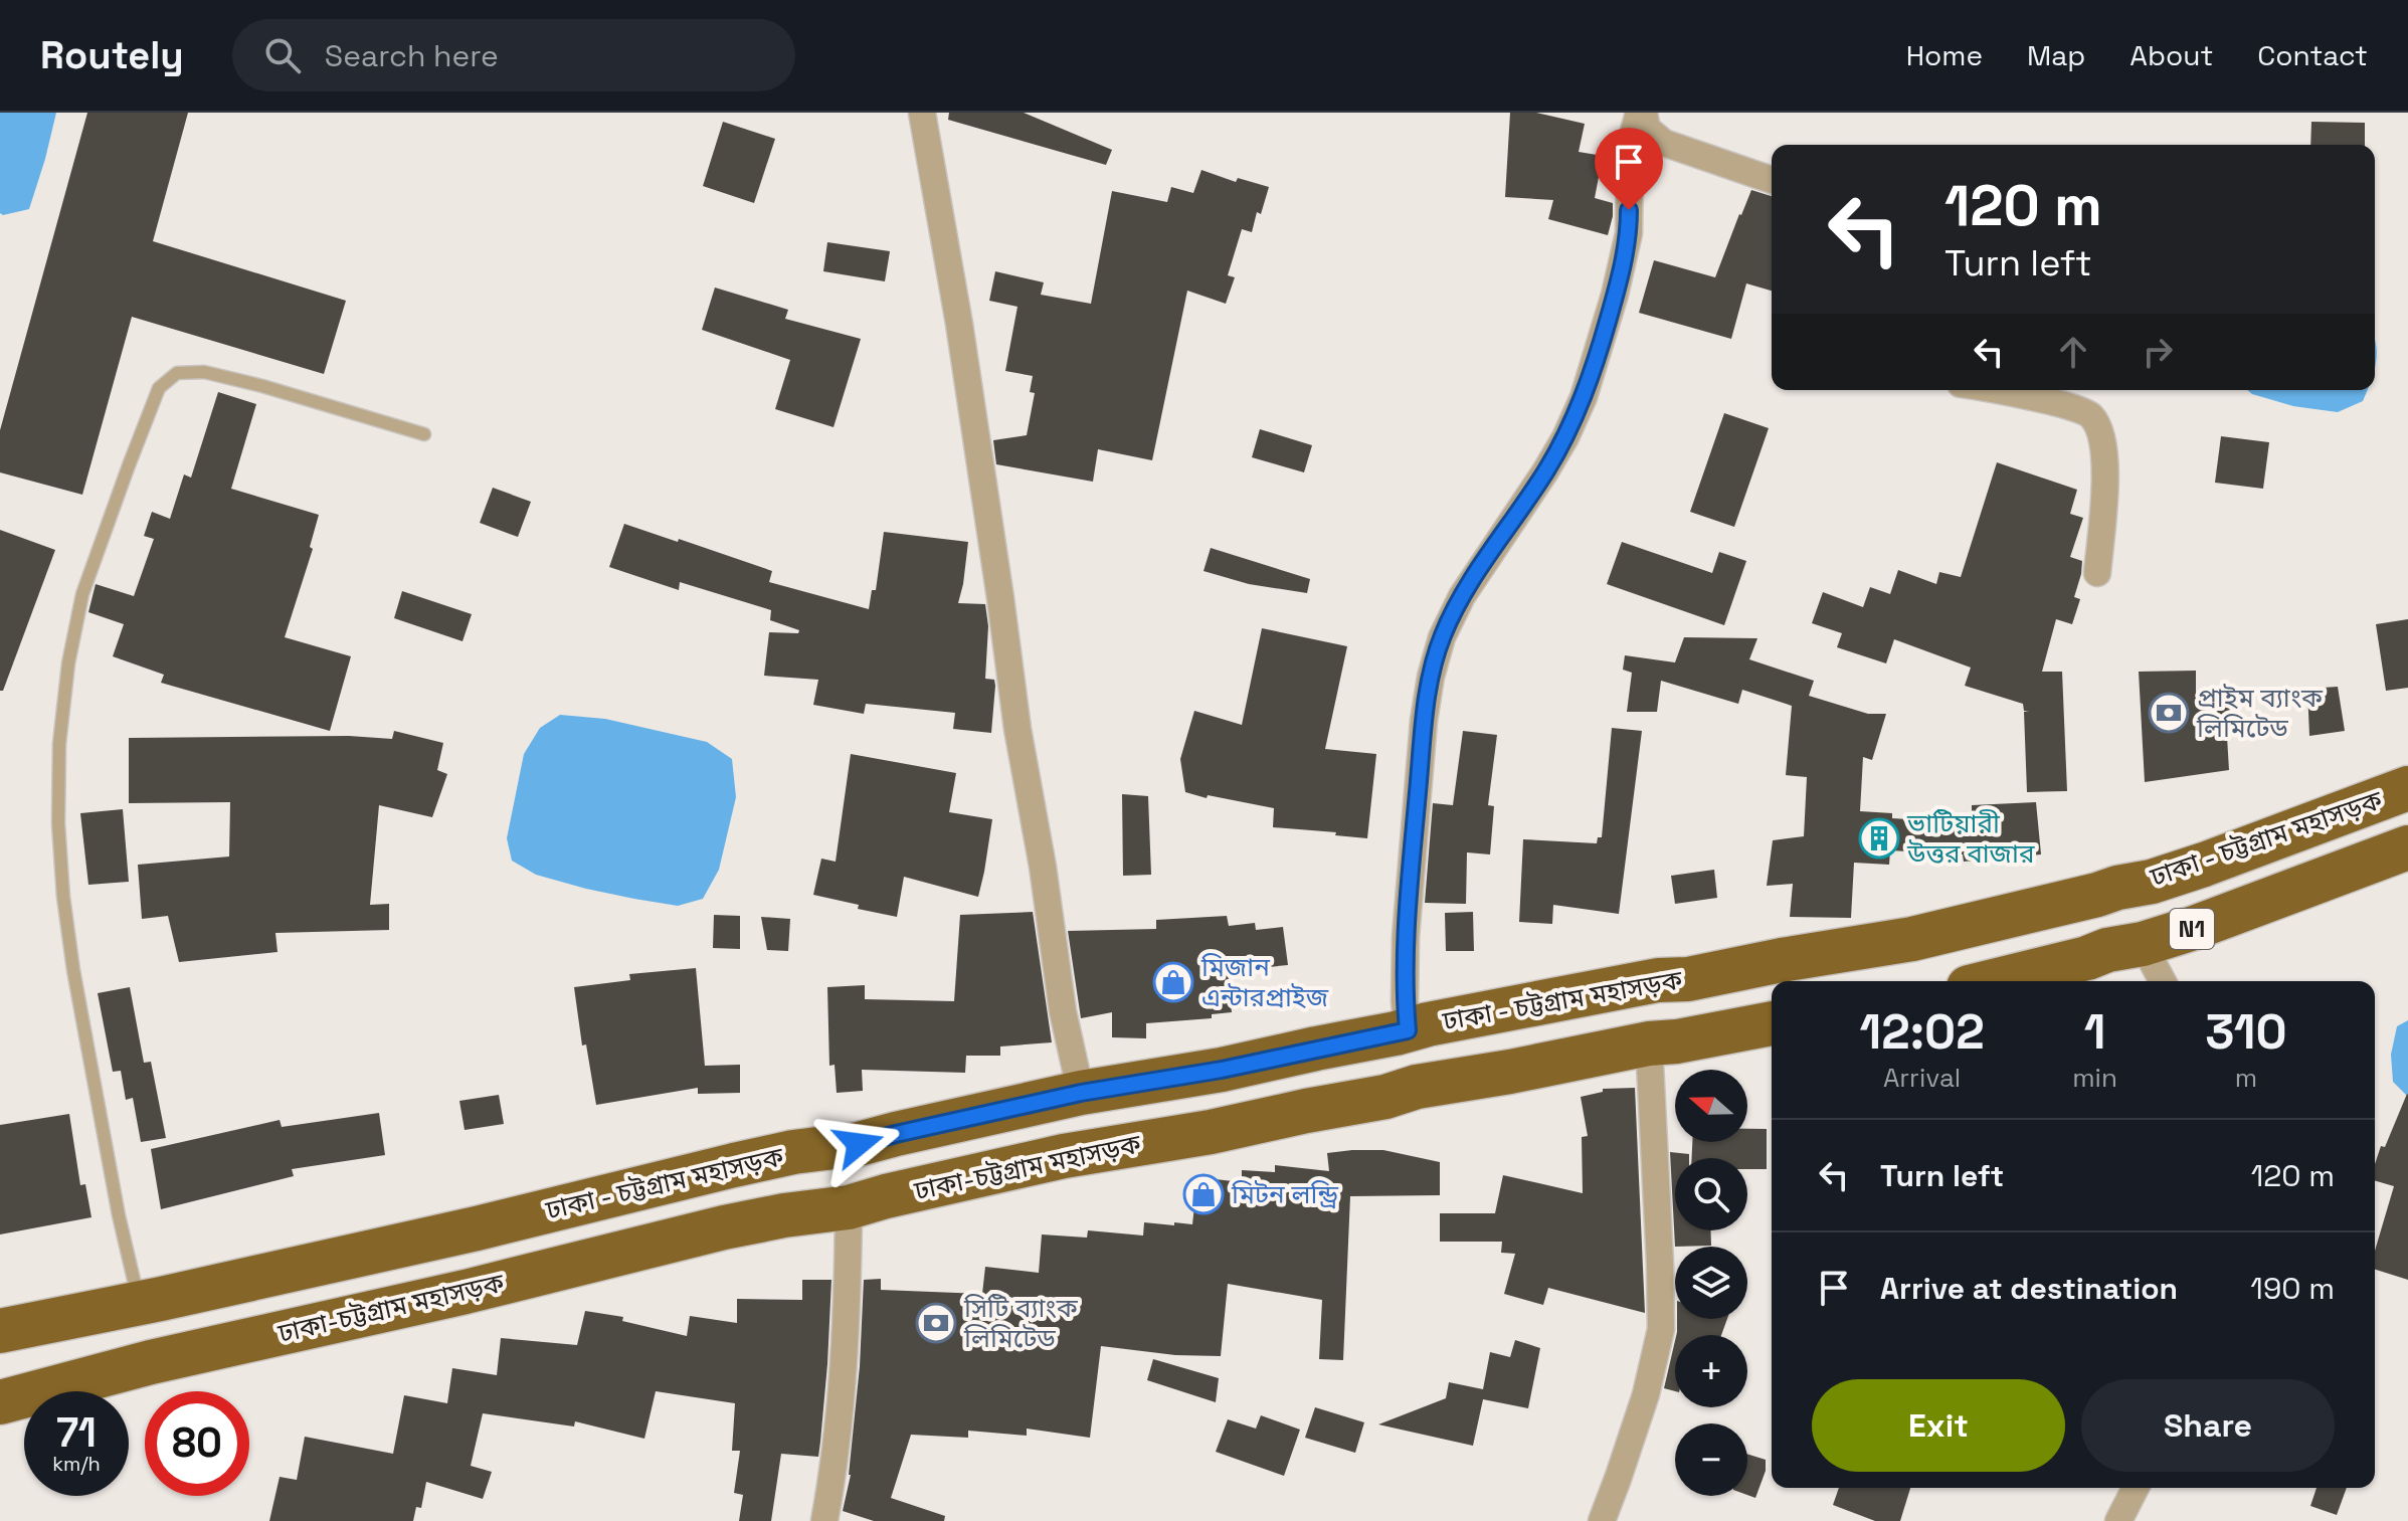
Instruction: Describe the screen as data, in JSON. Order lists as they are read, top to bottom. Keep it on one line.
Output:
{"streets":{"highway":["ঢাকা - চট্টগ্রাম মহাসড়ক","N1","ঢাকা-চট্টগ্রাম মহাসড়ক"]},"places":{"bank":["প্রাইম ব্যাংক লিমিটেড","সিটি ব্যাংক লিমিটেড"],"building":["ভাটিয়ারী উত্তর বাজার"],"shop":["মিজান এন্টারপ্রাইজ","মিটন লন্ড্রি"]},"north":"left","page":{"header":"Routely","search":"Search here","nav":["Home","Map","About","Contact"],"turn":["120 m","Turn left"],"eta":["12:02","Arrival","1","min","310","m"],"map_buttons":["+","−"],"list":[{"name":"Turn left","value":"120 m"},{"name":"Arrive at destination","value":"190 m"}],"buttons":["Exit","Share"],"speed":"71 km/h","limit":"80"}}
